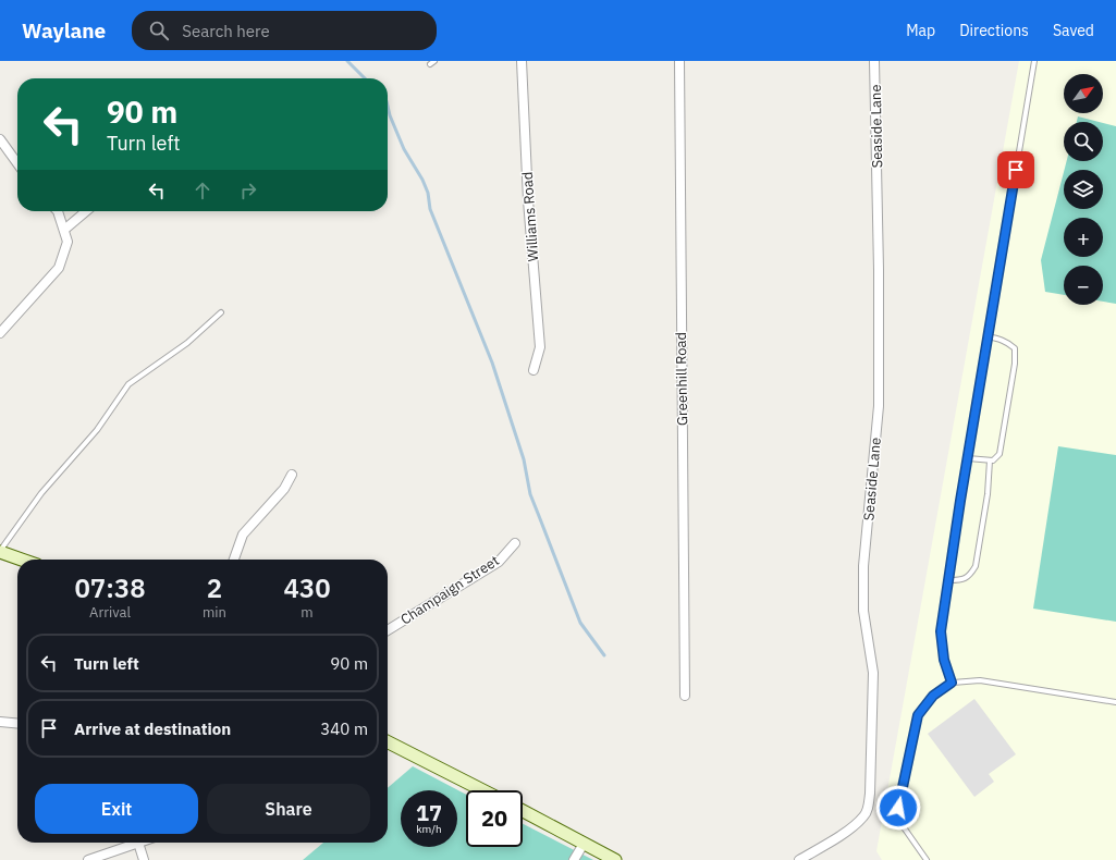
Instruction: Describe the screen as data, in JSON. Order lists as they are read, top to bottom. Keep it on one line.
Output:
{"streets":{"street":["Seaside Lane","Williams Road","Greenhill Road","Champaign Street"]},"north":"top right","page":{"header":"Waylane","search":"Search here","nav":["Map","Directions","Saved"],"map_buttons":["+","−"],"turn":["90 m","Turn left"],"eta":["07:38","Arrival","2","min","430","m"],"list":[{"name":"Turn left","value":"90 m"},{"name":"Arrive at destination","value":"340 m"}],"buttons":["Exit","Share"],"speed":"17 km/h","limit":"20"}}
